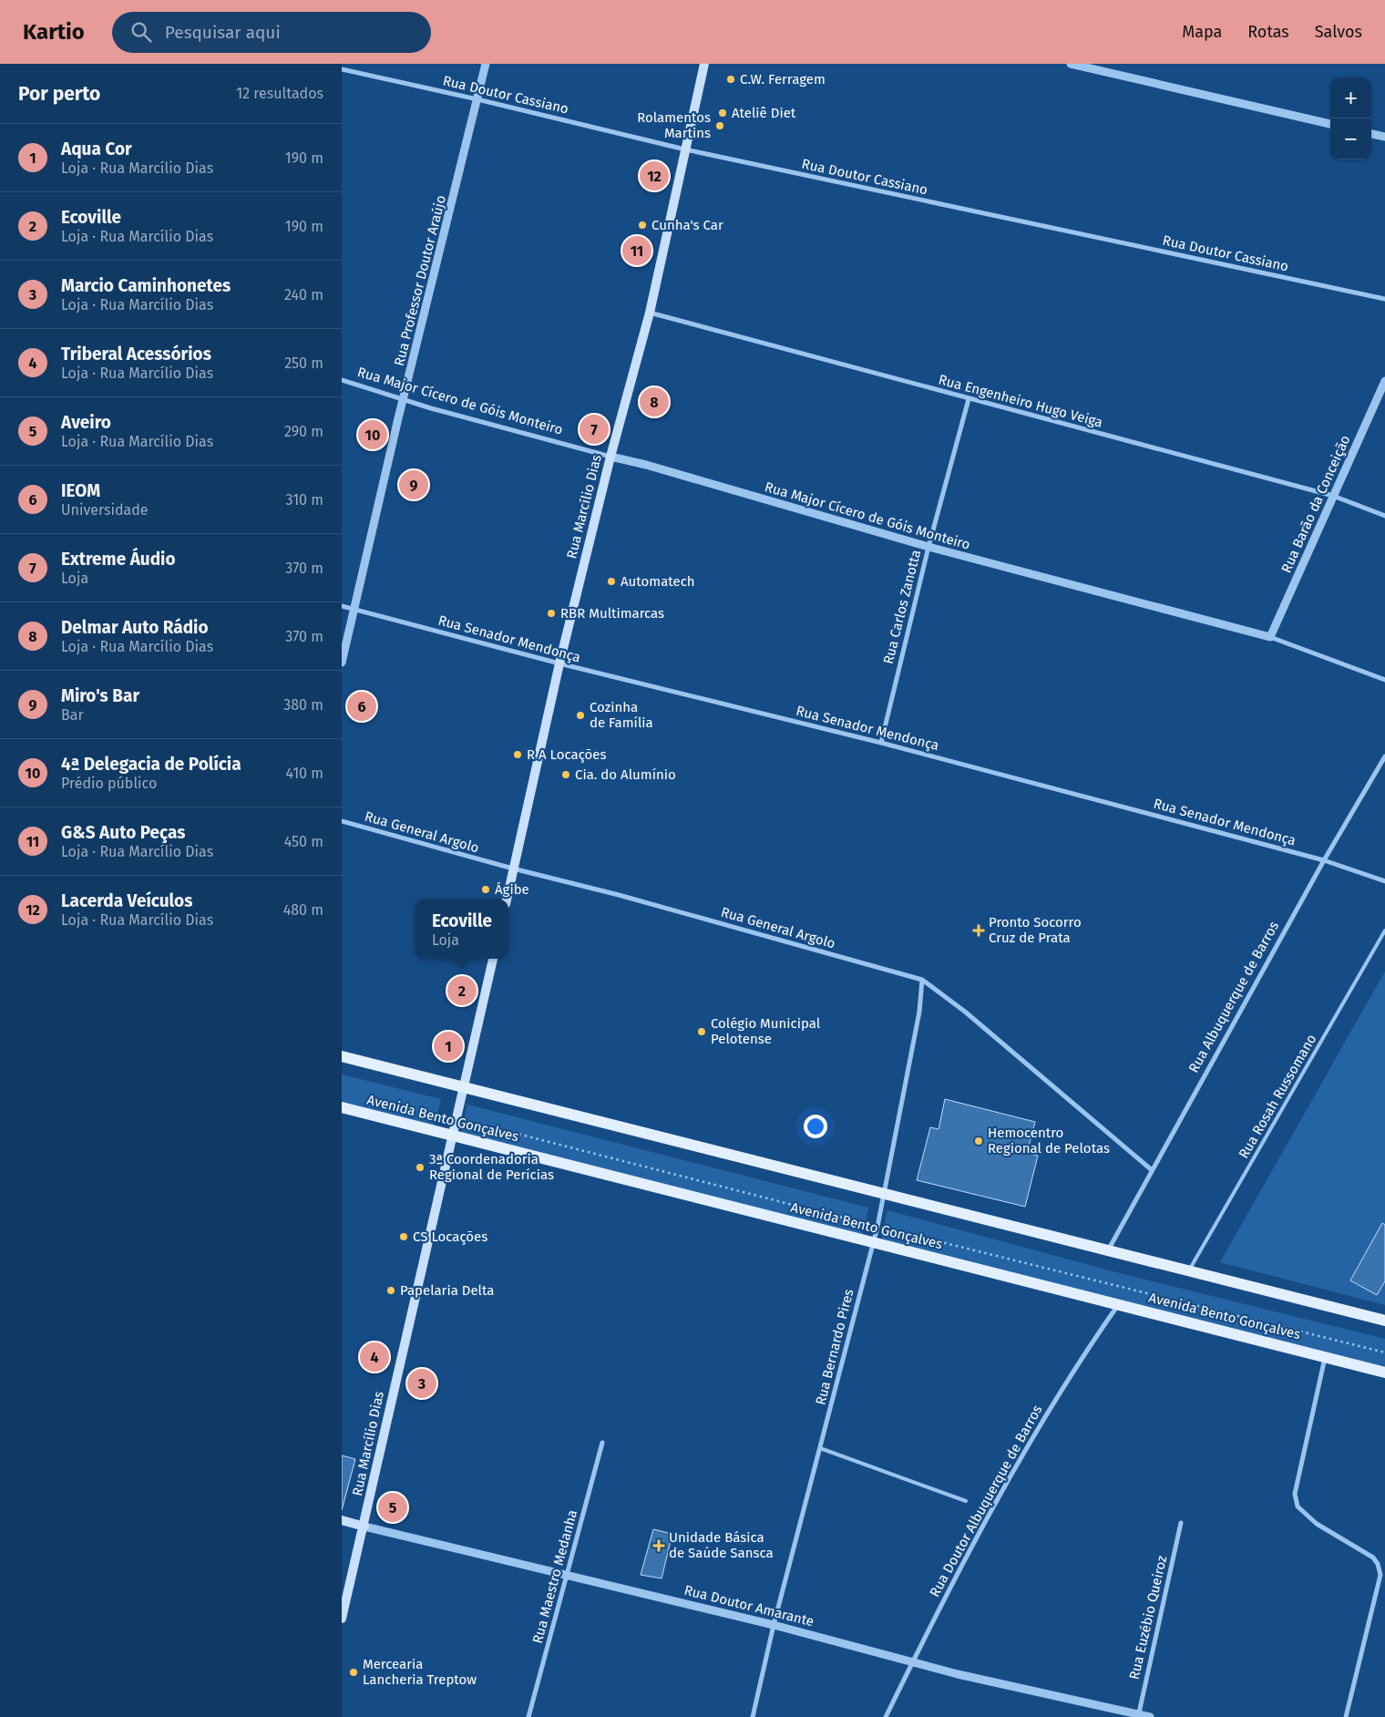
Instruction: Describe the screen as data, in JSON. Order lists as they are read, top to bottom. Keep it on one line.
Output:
{"streets":{"main road":["Rua Marcílio Dias","Avenida Bento Gonçalves","Rua Doutor Amarante"],"street":["Rua Doutor Cassiano","Rua Professor Doutor Araújo","Rua Major Cícero de Góis Monteiro","Rua Engenheiro Hugo Veiga","Rua Barão da Conceição","Rua Carlos Zanotta","Rua Senador Mendonça","Rua General Argolo","Rua Albuquerque de Barros","Rua Bernardo Pires","Rua Doutor Albuquerque de Barros","Rua Maestro Medanha","Rua Euzébio Queiroz"],"lane":["Rua Rosah Russomano"]},"crossings":[["Rua Doutor Cassiano","Rua Professor Doutor Araújo"],["Rua Doutor Cassiano","Rua Marcílio Dias"],["Rua Professor Doutor Araújo","Rua Major Cícero de Góis Monteiro"],["Rua Professor Doutor Araújo","Rua Senador Mendonça"],["Rua Major Cícero de Góis Monteiro","Rua Barão da Conceição"],["Rua Major Cícero de Góis Monteiro","Rua Marcílio Dias"],["Rua Major Cícero de Góis Monteiro","Rua Carlos Zanotta"],["Rua Engenheiro Hugo Veiga","Rua Barão da Conceição"],["Rua Engenheiro Hugo Veiga","Rua Marcílio Dias"],["Rua Engenheiro Hugo Veiga","Rua Carlos Zanotta"],["Rua Marcílio Dias","Rua Senador Mendonça"],["Rua Marcílio Dias","Rua General Argolo"],["Rua Marcílio Dias","Avenida Bento Gonçalves"],["Rua Marcílio Dias","Rua Doutor Amarante"],["Rua Carlos Zanotta","Rua Senador Mendonça"],["Rua Senador Mendonça","Rua Albuquerque de Barros"],["Rua General Argolo","Rua Albuquerque de Barros"],["Rua General Argolo","Rua Bernardo Pires"],["Avenida Bento Gonçalves","Rua Bernardo Pires"],["Avenida Bento Gonçalves","Rua Doutor Albuquerque de Barros"],["Rua Bernardo Pires","Rua Doutor Amarante"],["Rua Doutor Albuquerque de Barros","Rua Doutor Amarante"],["Rua Maestro Medanha","Rua Doutor Amarante"],["Rua Doutor Amarante","Rua Euzébio Queiroz"]],"places":{"other":["C.W. Ferragem","Ateliê Diet","Rolamentos Martins","Cunha's Car","Automatech","RBR Multimarcas","Cozinha de Família","R A Locações","Cia. do Alumínio","Ágibe","Colégio Municipal Pelotense","Hemocentro Regional de Pelotas","3ª Coordenadoria Regional de Perícias","CS Locações","Papelaria Delta","Mercearia Lancheria Treptow"],"health":["Pronto Socorro Cruz de Prata","Unidade Básica de Saúde Sansca"]},"page":{"header":"Kartio","search":"Pesquisar aqui","nav":["Mapa","Rotas","Salvos"],"heading":["Por perto","12 resultados"],"map_buttons":["+","−"],"list":[{"mark":"1","name":"Aqua Cor","note":"Loja · Rua Marcílio Dias","value":"190 m"},{"mark":"2","name":"Ecoville","note":"Loja · Rua Marcílio Dias","value":"190 m"},{"mark":"3","name":"Marcio Caminhonetes","note":"Loja · Rua Marcílio Dias","value":"240 m"},{"mark":"4","name":"Triberal Acessórios","note":"Loja · Rua Marcílio Dias","value":"250 m"},{"mark":"5","name":"Aveiro","note":"Loja · Rua Marcílio Dias","value":"290 m"},{"mark":"6","name":"IEOM","note":"Universidade","value":"310 m"},{"mark":"7","name":"Extreme Áudio","note":"Loja","value":"370 m"},{"mark":"8","name":"Delmar Auto Rádio","note":"Loja · Rua Marcílio Dias","value":"370 m"},{"mark":"9","name":"Miro's Bar","note":"Bar","value":"380 m"},{"mark":"10","name":"4ª Delegacia de Polícia","note":"Prédio público","value":"410 m"},{"mark":"11","name":"G&S Auto Peças","note":"Loja · Rua Marcílio Dias","value":"450 m"},{"mark":"12","name":"Lacerda Veículos","note":"Loja · Rua Marcílio Dias","value":"480 m"}],"pins":["12","11","8","7","10","9","6","2","1","4","3","5"],"popup":["Ecoville","Loja"]}}
